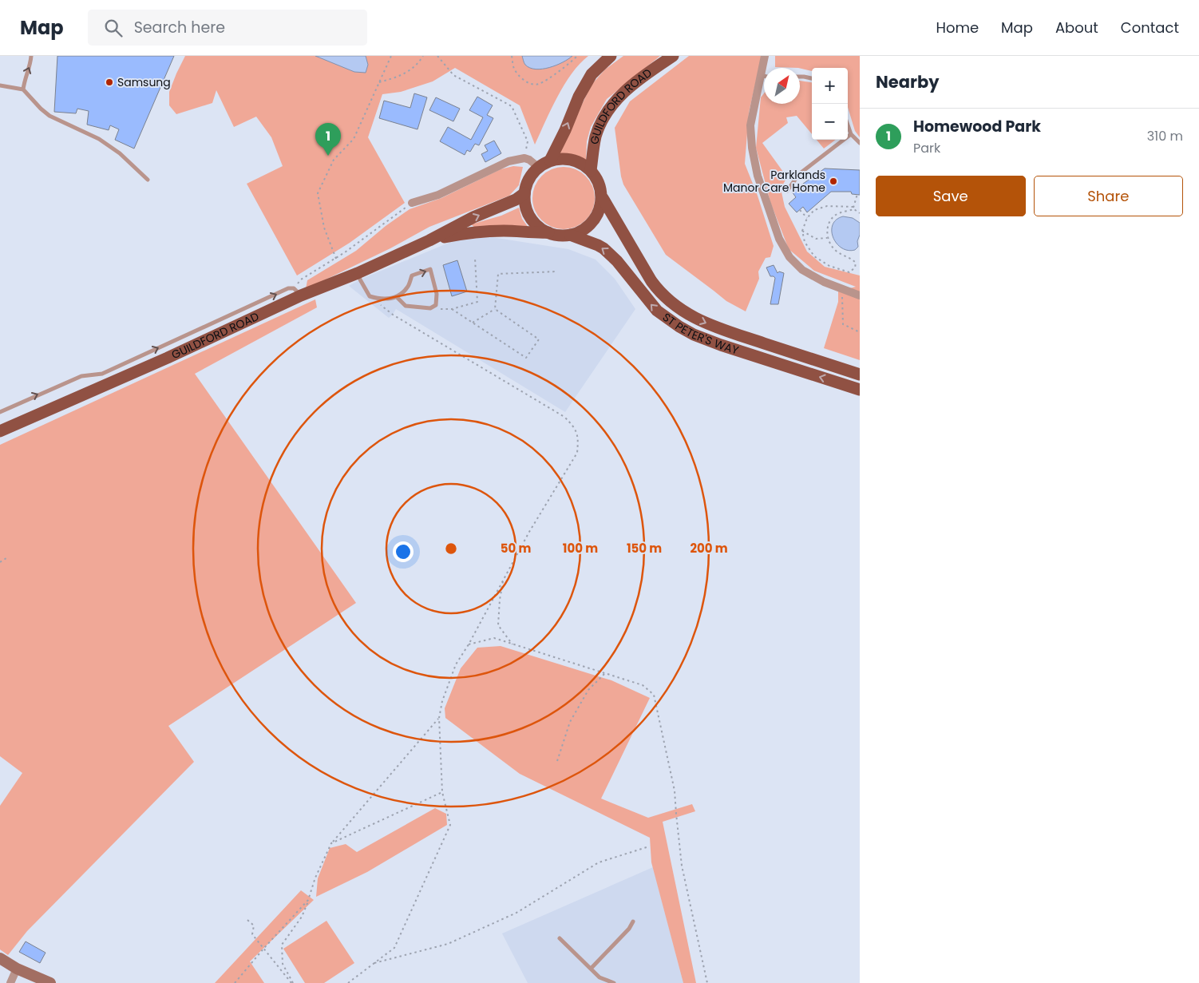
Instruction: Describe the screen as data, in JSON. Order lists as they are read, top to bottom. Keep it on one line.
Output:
{"streets":{"main road":["GUILDFORD ROAD","ST PETER'S WAY"]},"crossings":[["GUILDFORD ROAD","ST PETER'S WAY"]],"places":["Samsung","Parklands Manor Care Home"],"north":"top right","page":{"header":"Map","search":"Search here","nav":["Home","Map","About","Contact"],"heading":"Nearby","map_buttons":["+","−"],"list":[{"mark":"1","name":"Homewood Park","note":"Park","value":"310 m"}],"pins":"1","buttons":["Save","Share"]},"rings":["50 m","100 m","150 m","200 m"]}
